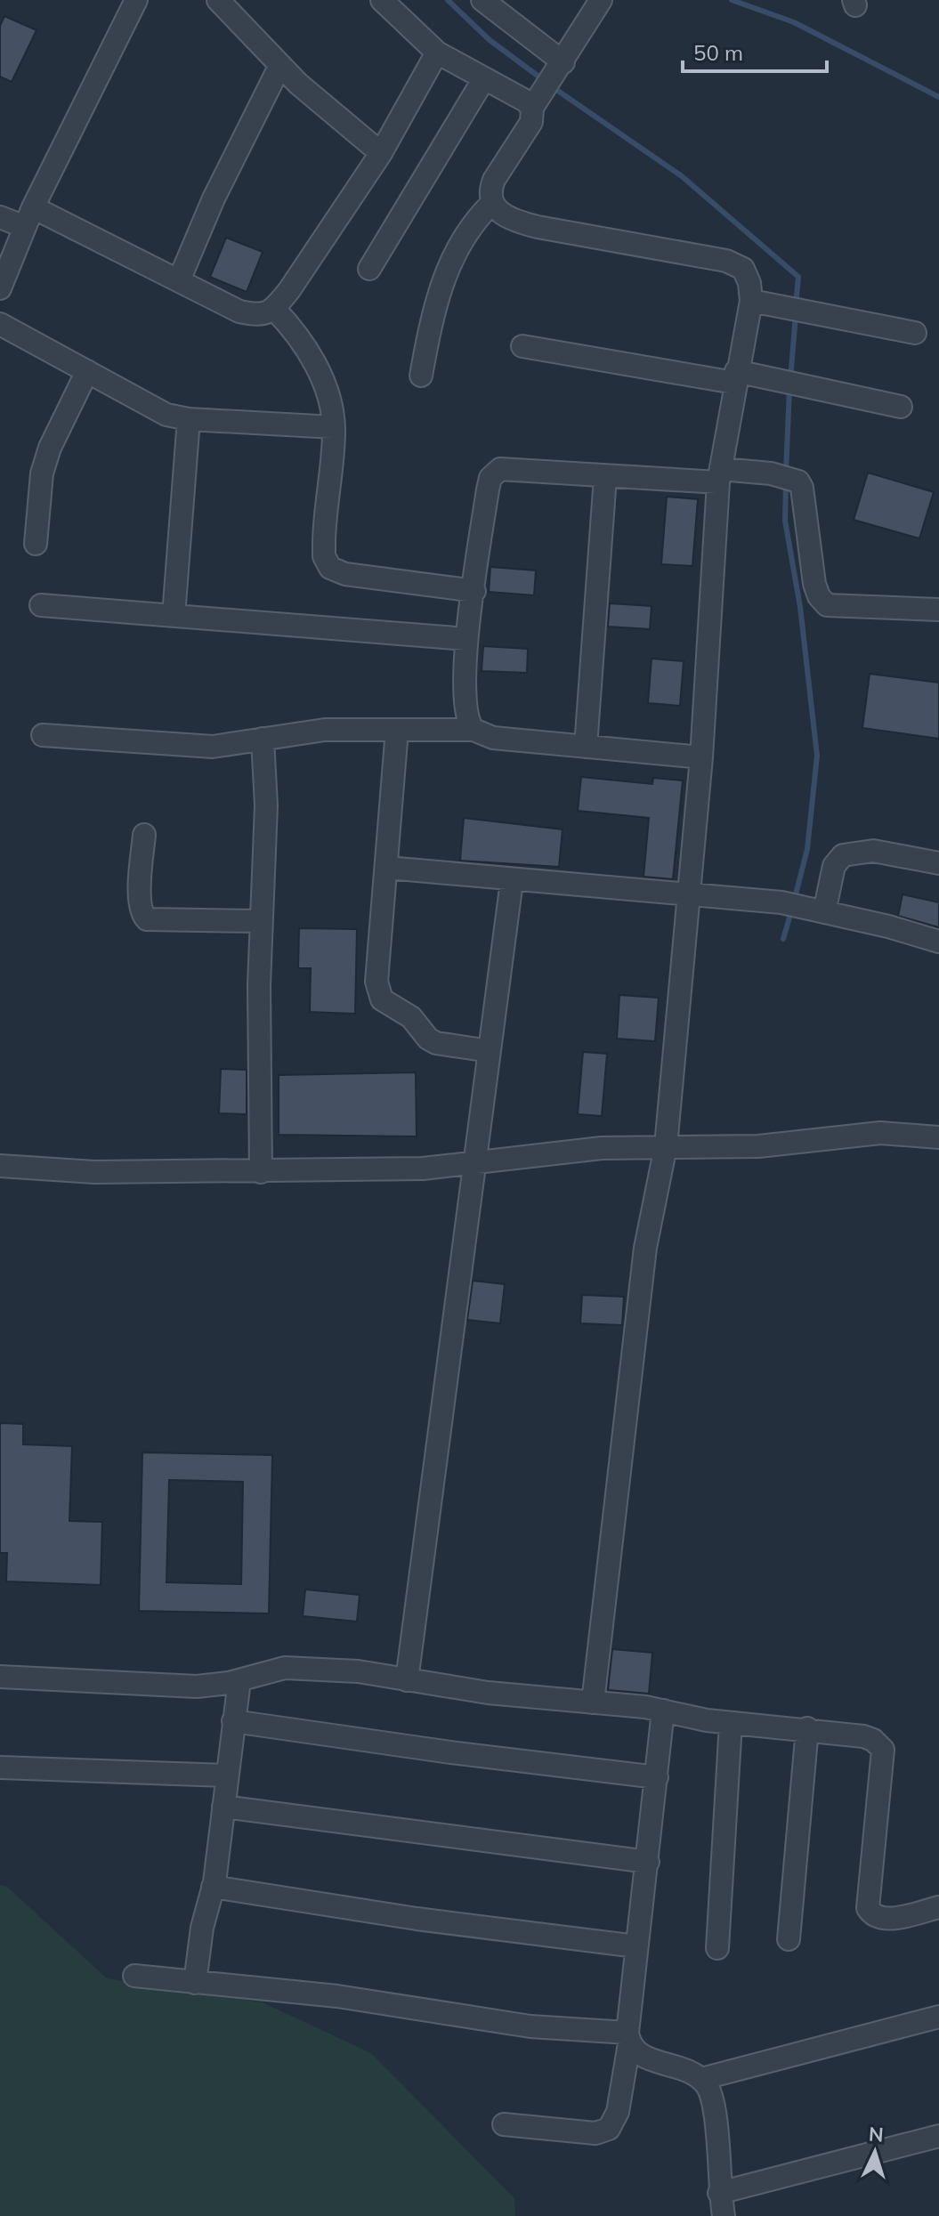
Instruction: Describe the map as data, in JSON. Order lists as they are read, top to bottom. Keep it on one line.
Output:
{"scale_bar":"50 m","north":"top"}
